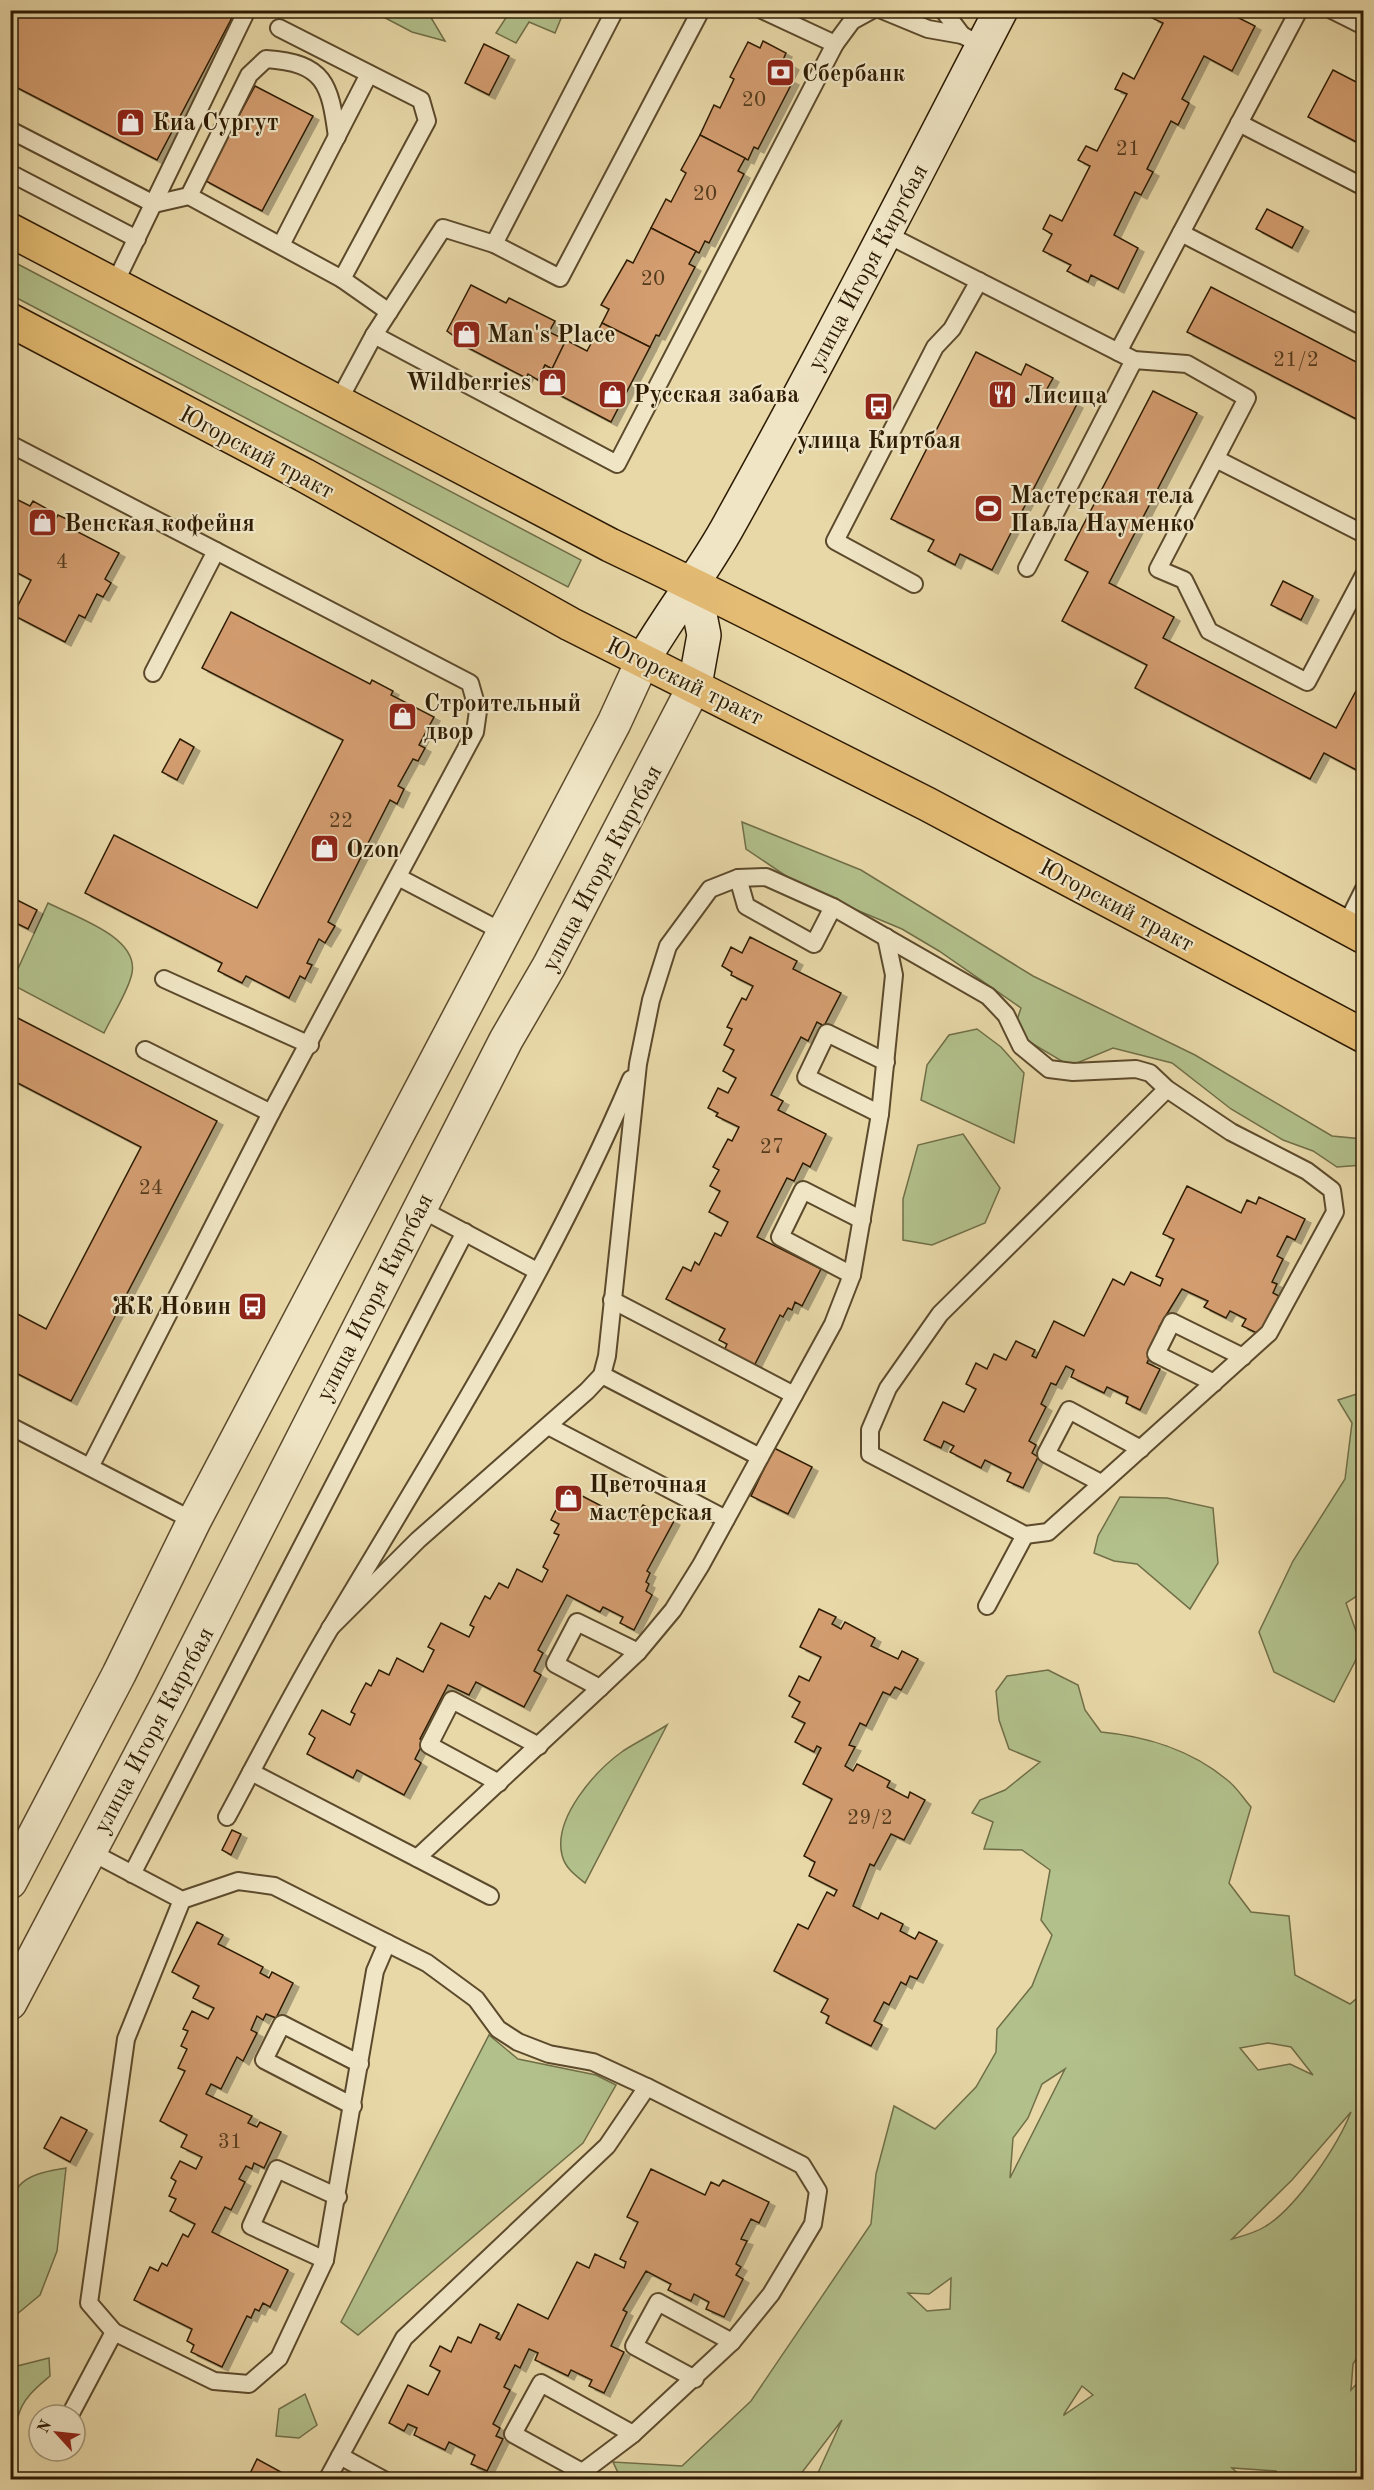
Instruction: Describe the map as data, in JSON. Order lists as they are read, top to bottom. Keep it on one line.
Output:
{"streets":{"main road":["Югорский тракт"],"street":["улица Игоря Киртбая"]},"crossings":[["улица Игоря Киртбая","Югорский тракт"]],"places":{"bank":["Сбербанк"],"shop":["Киа Сургут","Man's Place","Wildberries","Русская забава","Венская кофейня","Строительный двор","Ozon","Цветочная мастерская"],"restaurant":["Лисица"],"bus stop":["улица Киртбая","ЖК Новин"],"sports":["Мастерская тела Павла Науменко"]},"house_numbers":["20","21","20","20","21/2","4","22","27","24","29/2","31"],"north":"top left"}
